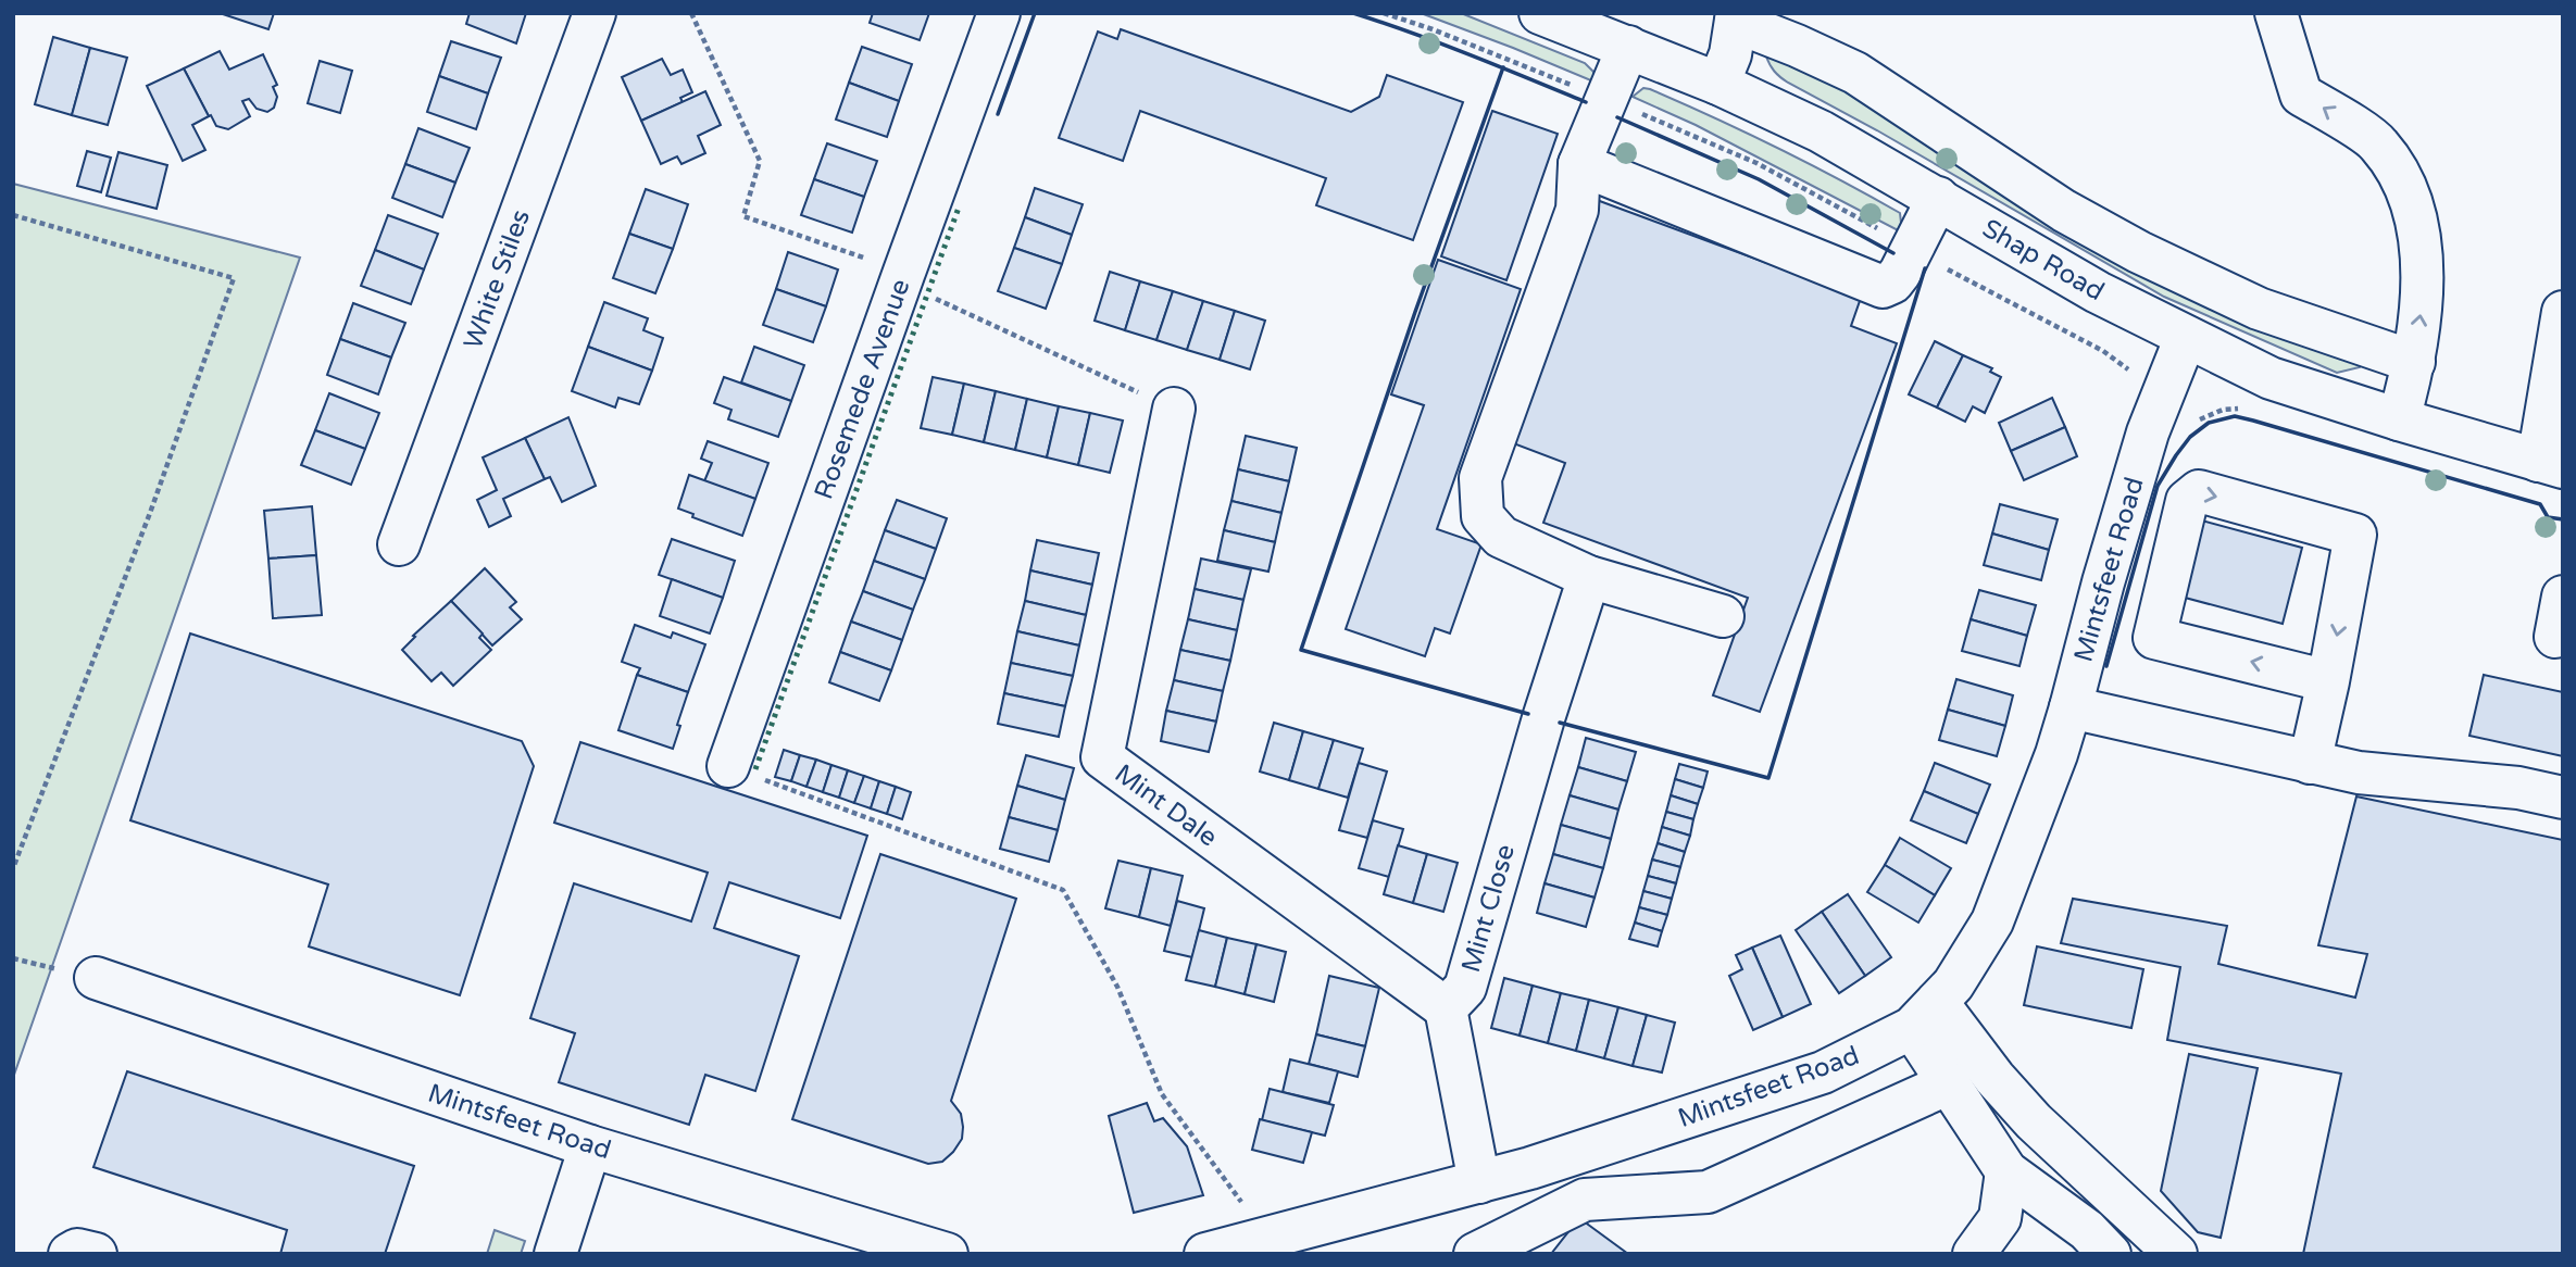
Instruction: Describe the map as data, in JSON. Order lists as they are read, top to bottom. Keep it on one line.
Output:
{"streets":{"main road":["Shap Road","White Stiles","Rosemede Avenue","Mintsfeet Road","Mint Dale","Mint Close"]},"crossings":[["Shap Road","Mintsfeet Road"],["Mint Dale","Mint Close"]]}
